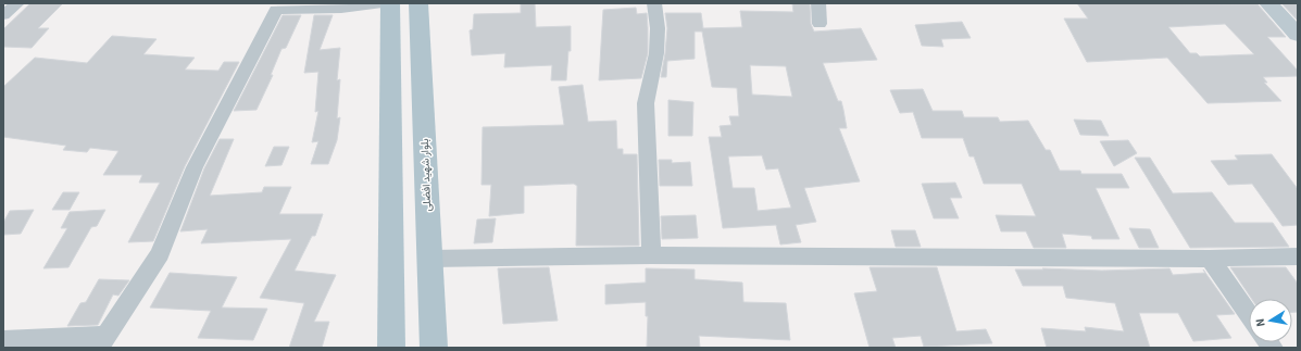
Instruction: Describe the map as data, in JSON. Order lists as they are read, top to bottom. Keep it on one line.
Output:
{"streets":{"main road":["بلوار شهید افضلی"]},"north":"left"}
